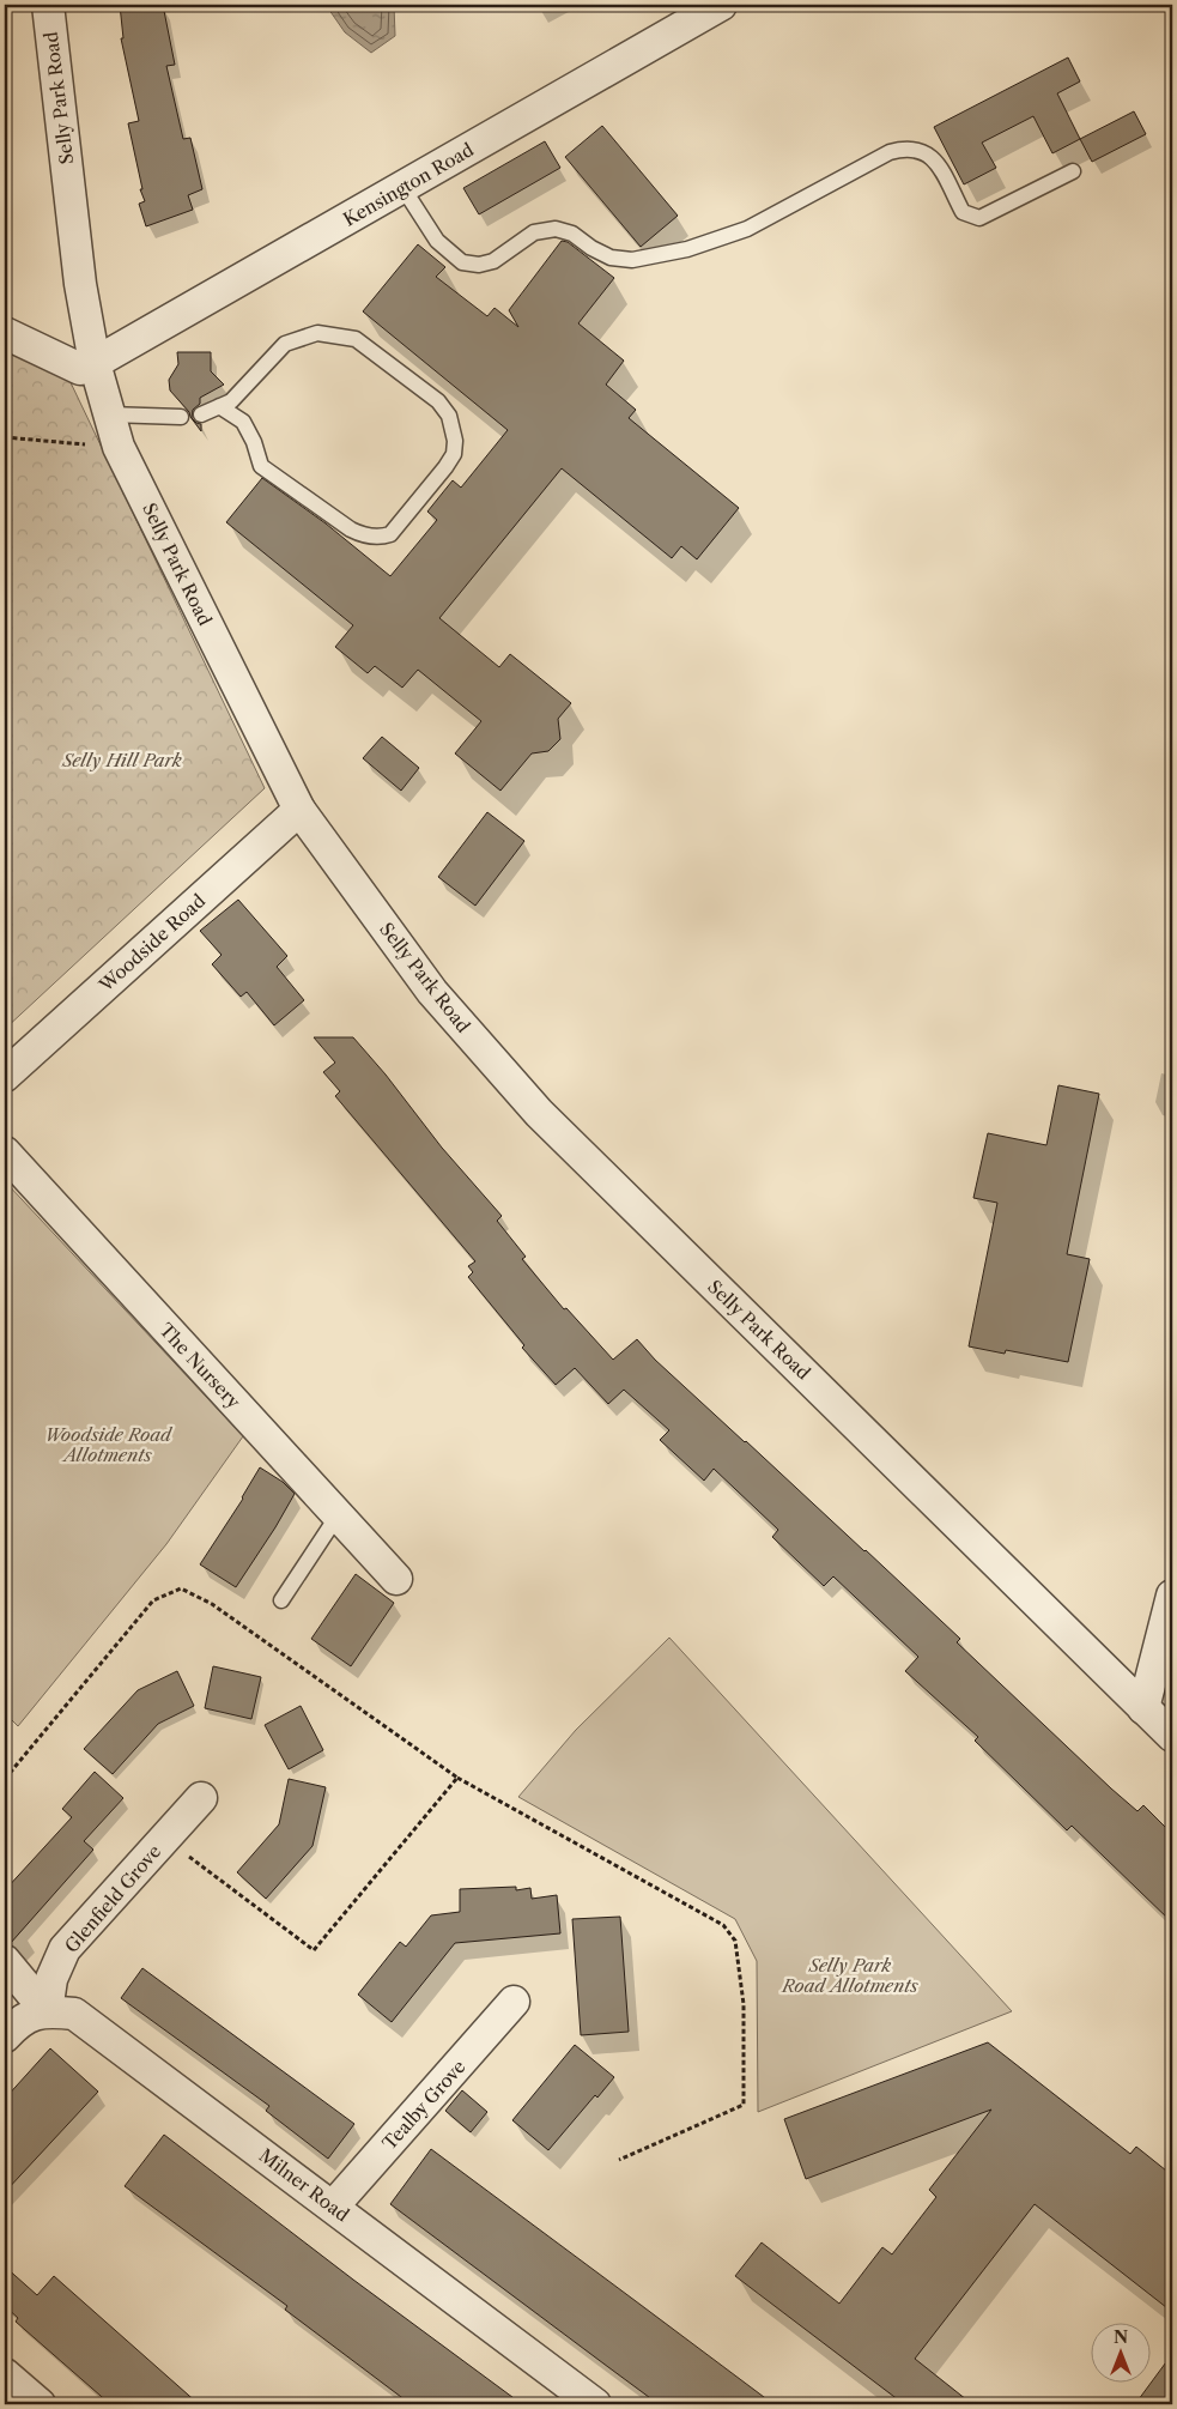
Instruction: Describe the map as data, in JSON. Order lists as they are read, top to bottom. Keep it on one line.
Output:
{"streets":{"street":["Selly Park Road","Kensington Road","Woodside Road","The Nursery","Glenfield Grove","Tealby Grove","Milner Road"]},"crossings":[["Selly Park Road","Kensington Road"],["Selly Park Road","Woodside Road"],["Glenfield Grove","Milner Road"],["Tealby Grove","Milner Road"]],"parks":["Selly Hill Park","Woodside Road Allotments","Selly Park Road Allotments"],"north":"top"}
